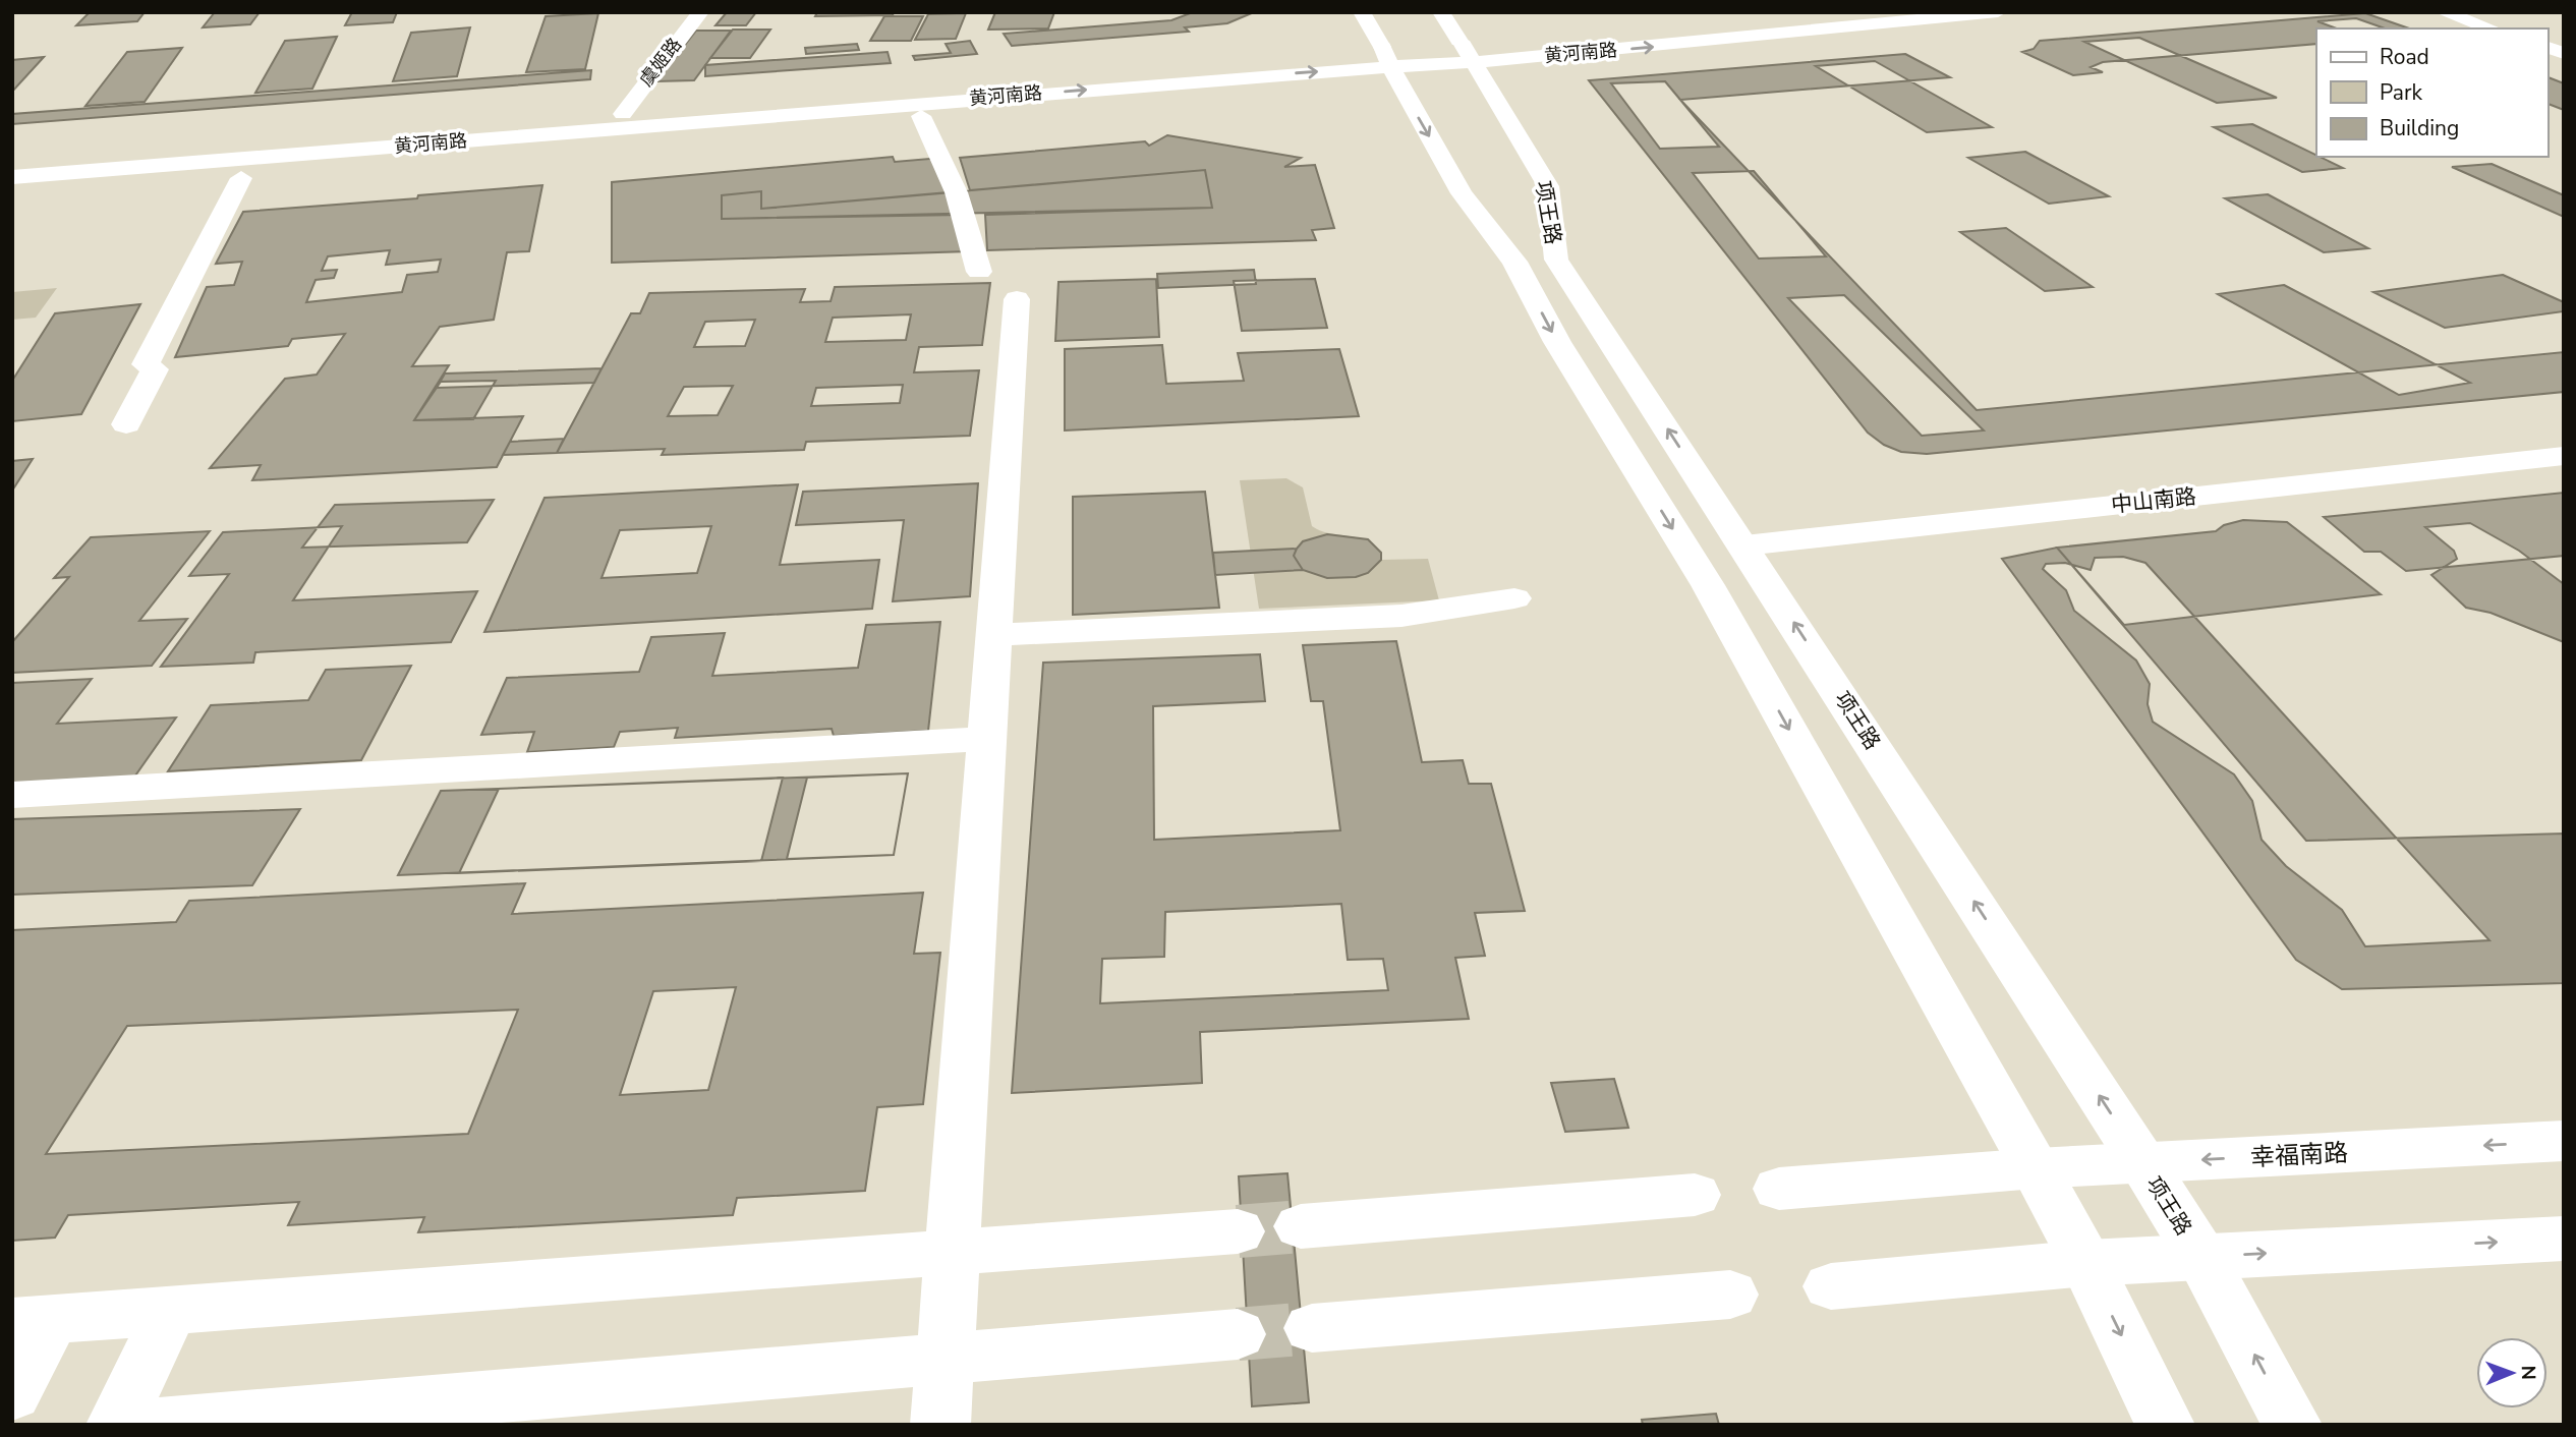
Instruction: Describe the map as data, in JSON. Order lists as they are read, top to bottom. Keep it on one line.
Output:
{"streets":{"main road":["黄河南路","虞姬路","项王路","中山南路","幸福南路"]},"crossings":[["黄河南路","虞姬路"],["黄河南路","项王路"],["项王路","中山南路"],["项王路","幸福南路"]],"legend":["Road","Park","Building"],"north":"right"}
